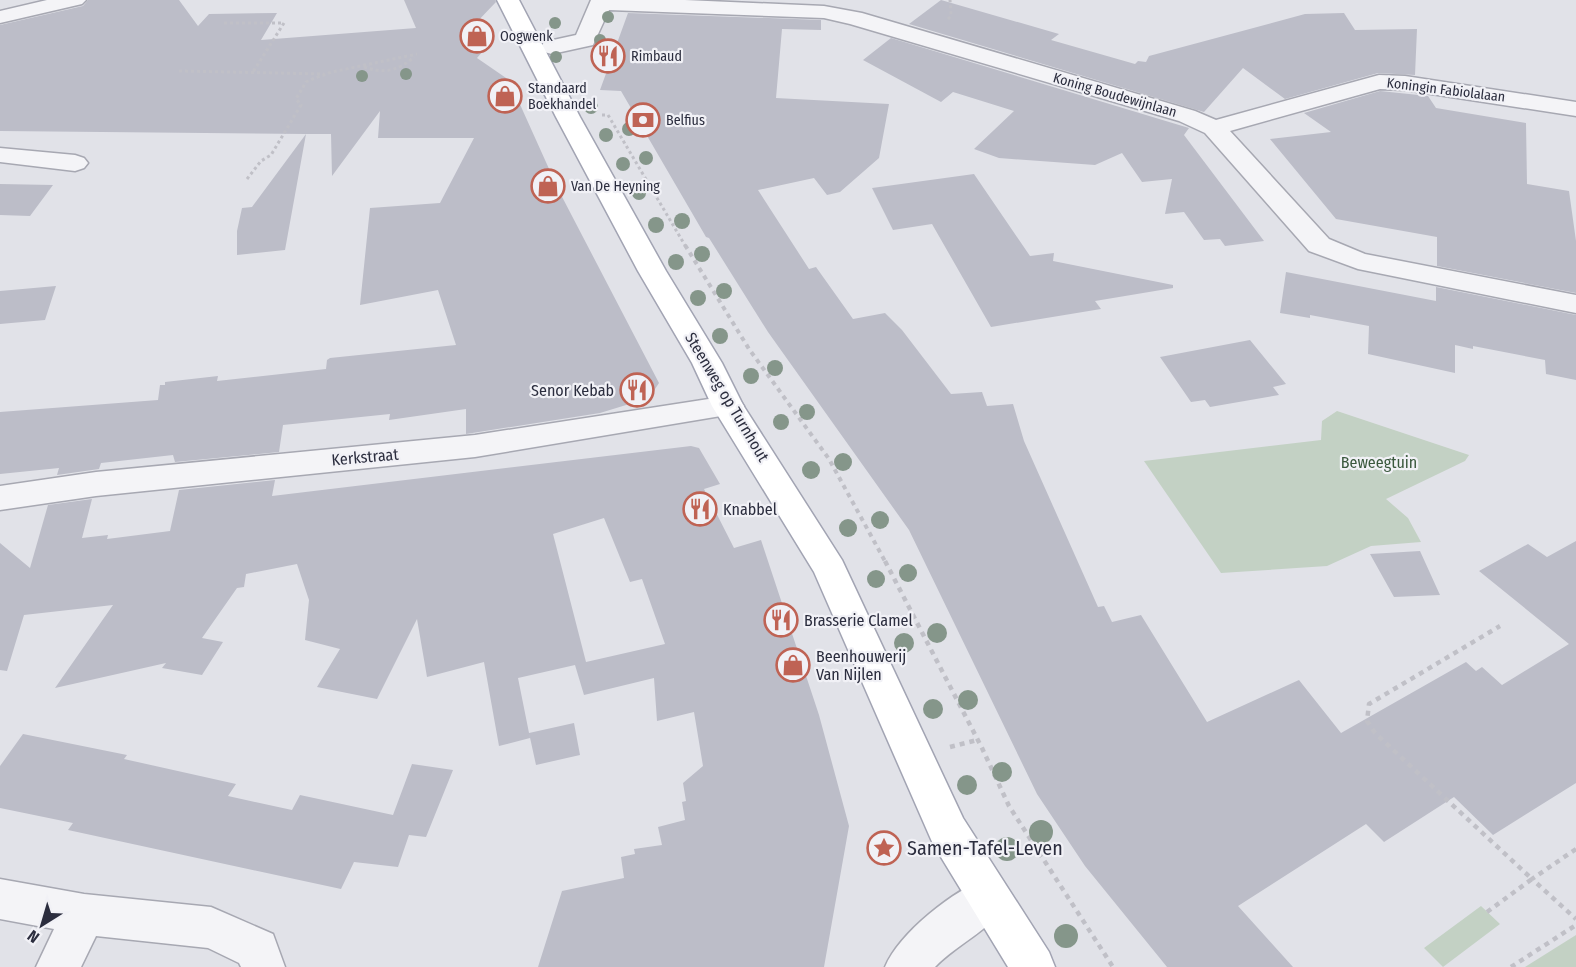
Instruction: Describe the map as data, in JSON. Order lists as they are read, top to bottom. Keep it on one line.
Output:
{"streets":{"main road":["Steenweg op Turnhout"],"street":["Koningin Fabiolalaan","Koning Boudewijnlaan","Kerkstraat"]},"crossings":[["Koningin Fabiolalaan","Koning Boudewijnlaan"],["Steenweg op Turnhout","Kerkstraat"]],"parks":["Beweegtuin"],"places":{"shop":["Oogwenk","Standaard Boekhandel","Van De Heyning","Beenhouwerij Van Nijlen"],"restaurant":["Rimbaud","Senor Kebab","Knabbel","Brasserie Clamel"],"bank":["Belfius"],"place":["Samen-Tafel-Leven"]},"north":"bottom left"}
